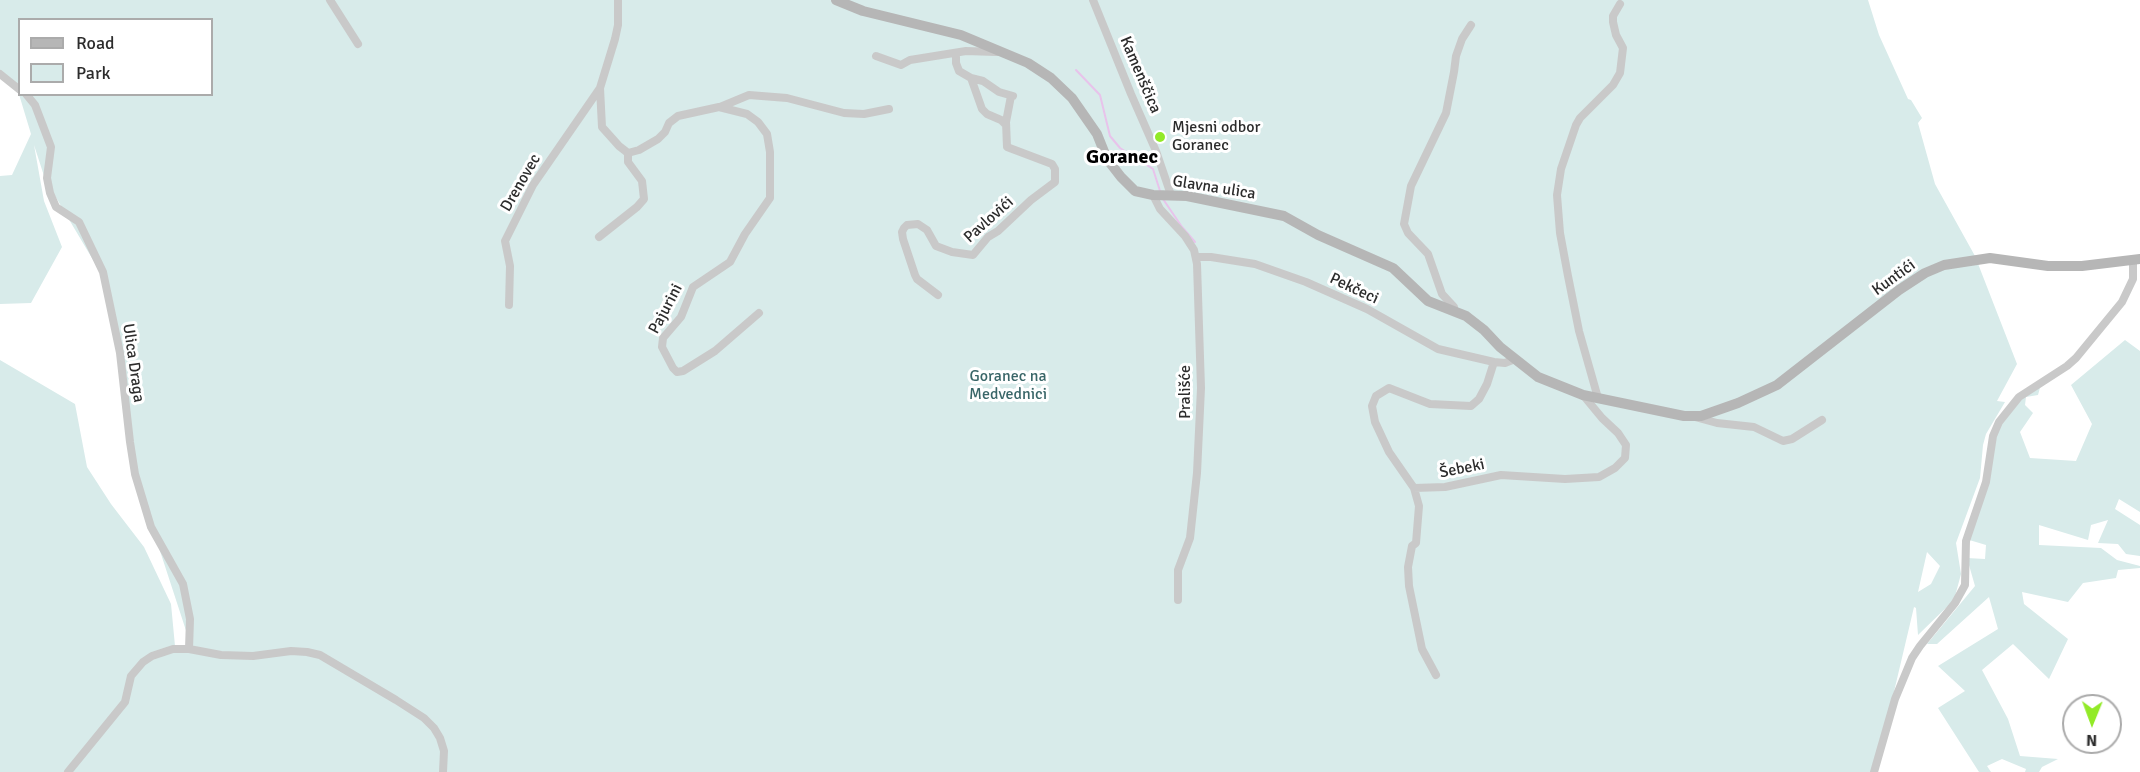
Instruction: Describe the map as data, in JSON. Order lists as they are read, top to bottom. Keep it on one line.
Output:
{"streets":{"street":["Kamenščica","Drenovec","Glavna ulica","Pavlovići","Kuntići","Pekčeci","Pajurini","Ulica Draga","Prališće","Šebeki"]},"crossings":[["Kamenščica","Glavna ulica"],["Kamenščica","Prališće"],["Glavna ulica","Kuntići"],["Glavna ulica","Pekčeci"],["Glavna ulica","Prališće"],["Glavna ulica","Šebeki"],["Kuntići","Šebeki"],["Pekčeci","Prališće"]],"districts":["Goranec"],"parks":["Goranec na Medvednici"],"places":["Mjesni odbor Goranec"],"legend":["Road","Park"],"north":"bottom"}
